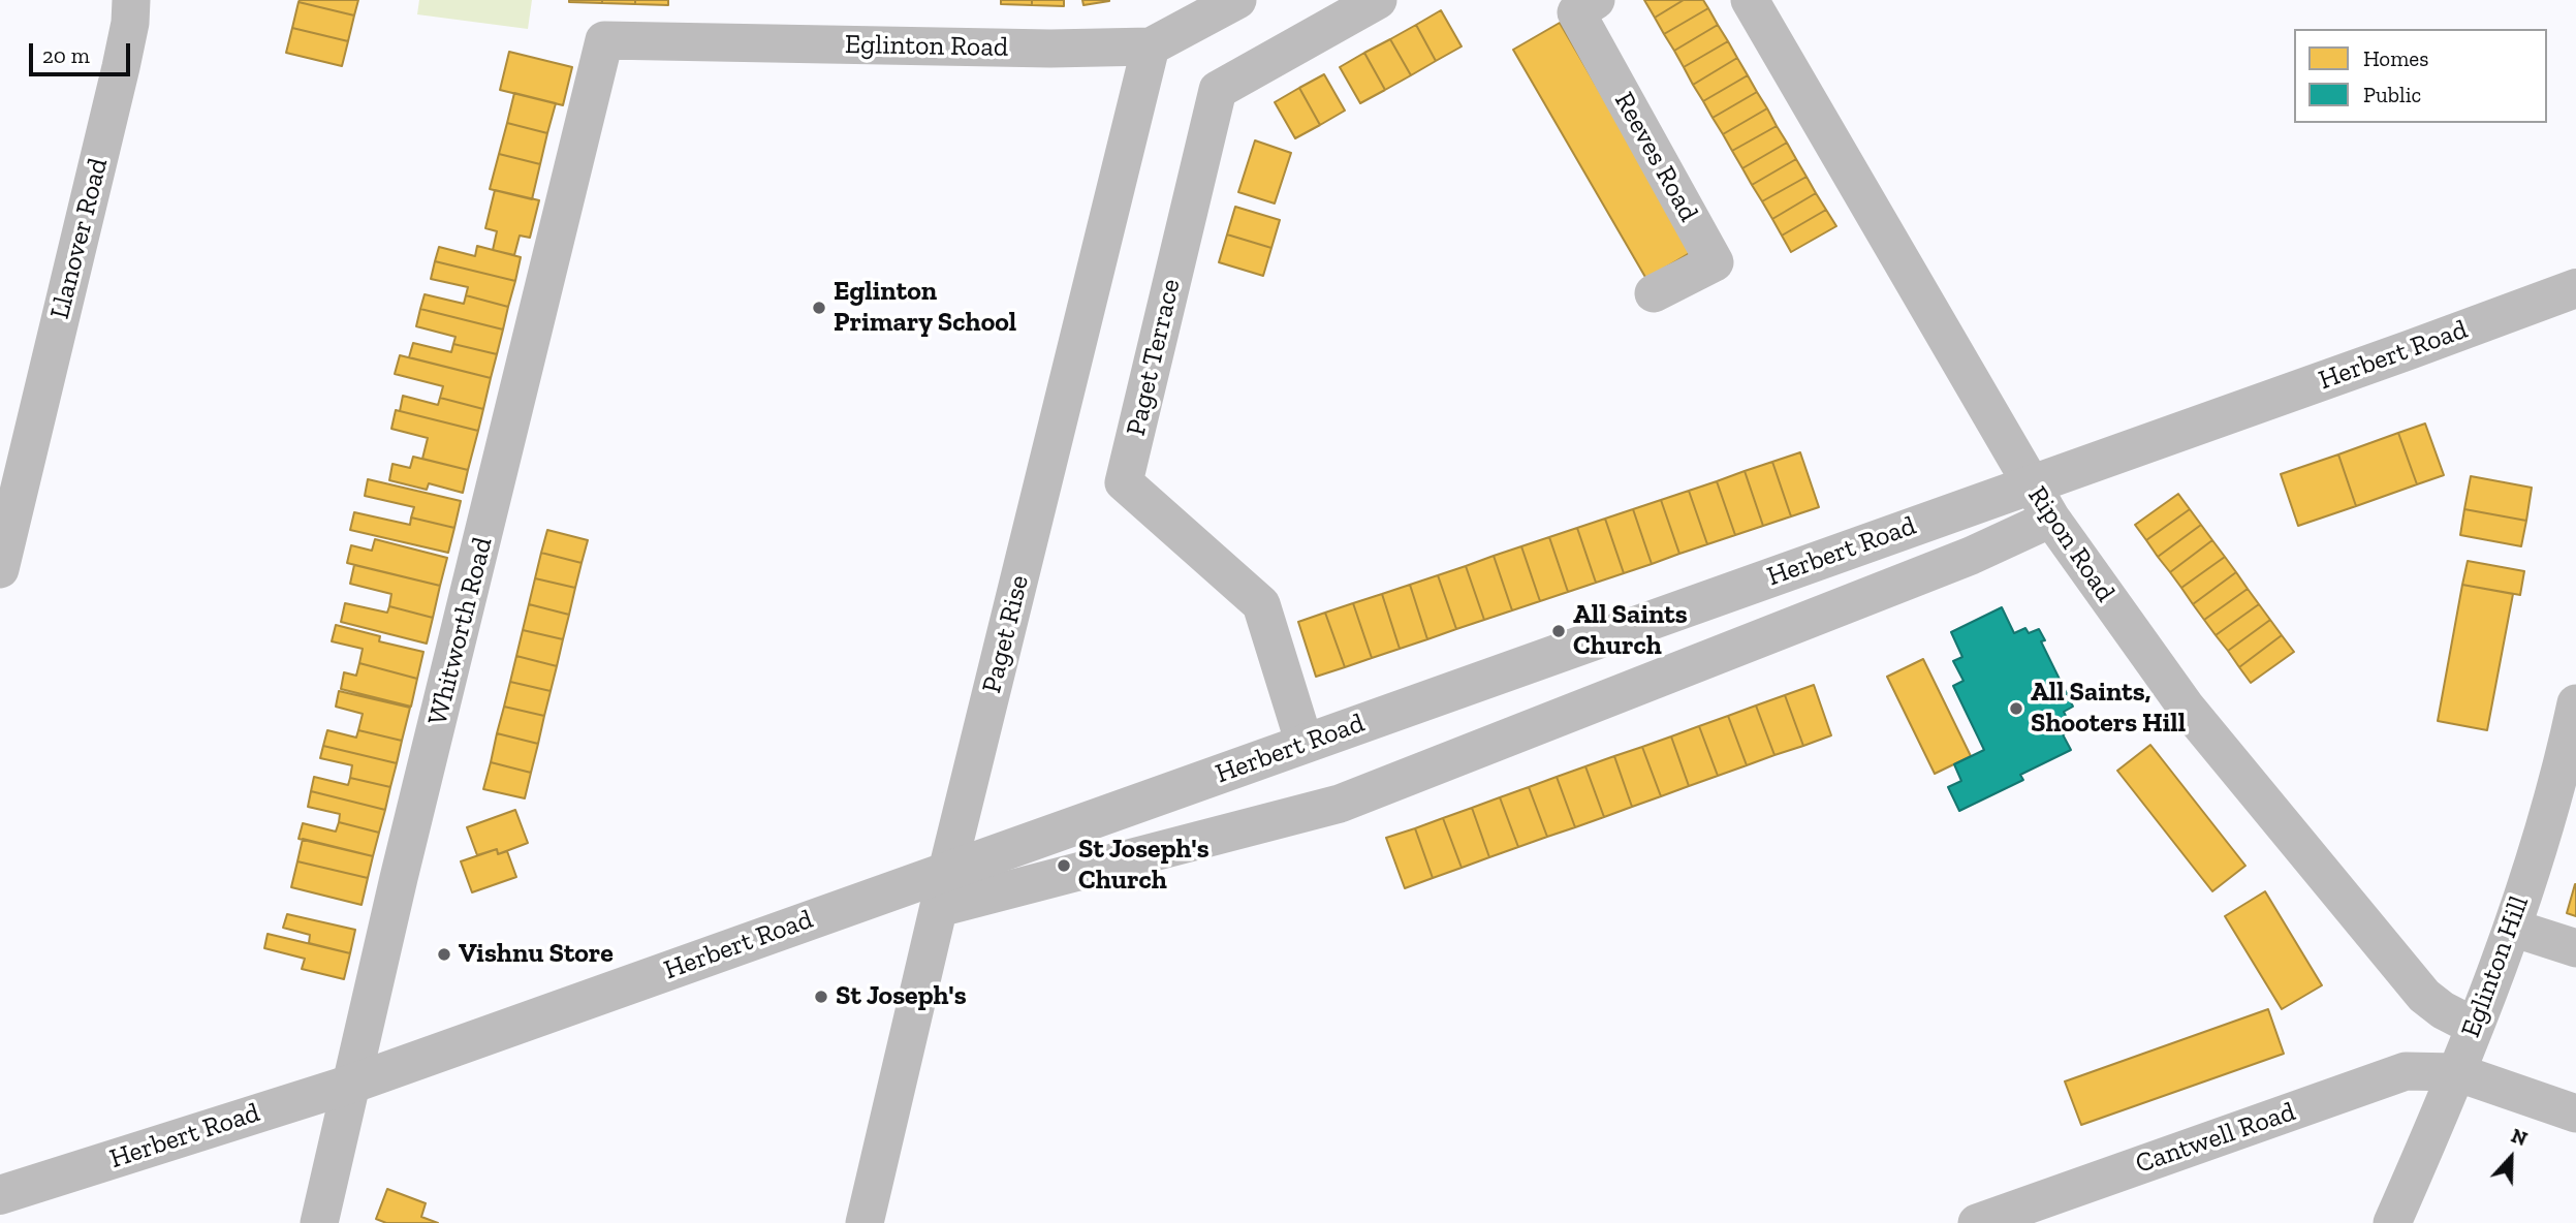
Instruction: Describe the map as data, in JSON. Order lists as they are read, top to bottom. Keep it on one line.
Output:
{"streets":{"street":["Eglinton Road","Reeves Road","Llanover Road","Herbert Road","Paget Terrace","Ripon Road","Whitworth Road","Paget Rise","Eglinton Hill","Cantwell Road"]},"crossings":[["Eglinton Road","Whitworth Road"],["Eglinton Road","Paget Rise"],["Herbert Road","Paget Terrace"],["Herbert Road","Ripon Road"],["Herbert Road","Whitworth Road"],["Herbert Road","Paget Rise"],["Ripon Road","Eglinton Hill"],["Eglinton Hill","Cantwell Road"]],"places":["Eglinton Primary School","All Saints Church","All Saints, Shooters Hill","St Joseph's Church","Vishnu Store","St Joseph's"],"legend":["Homes","Public"],"scale_bar":"20 m","north":"top"}
